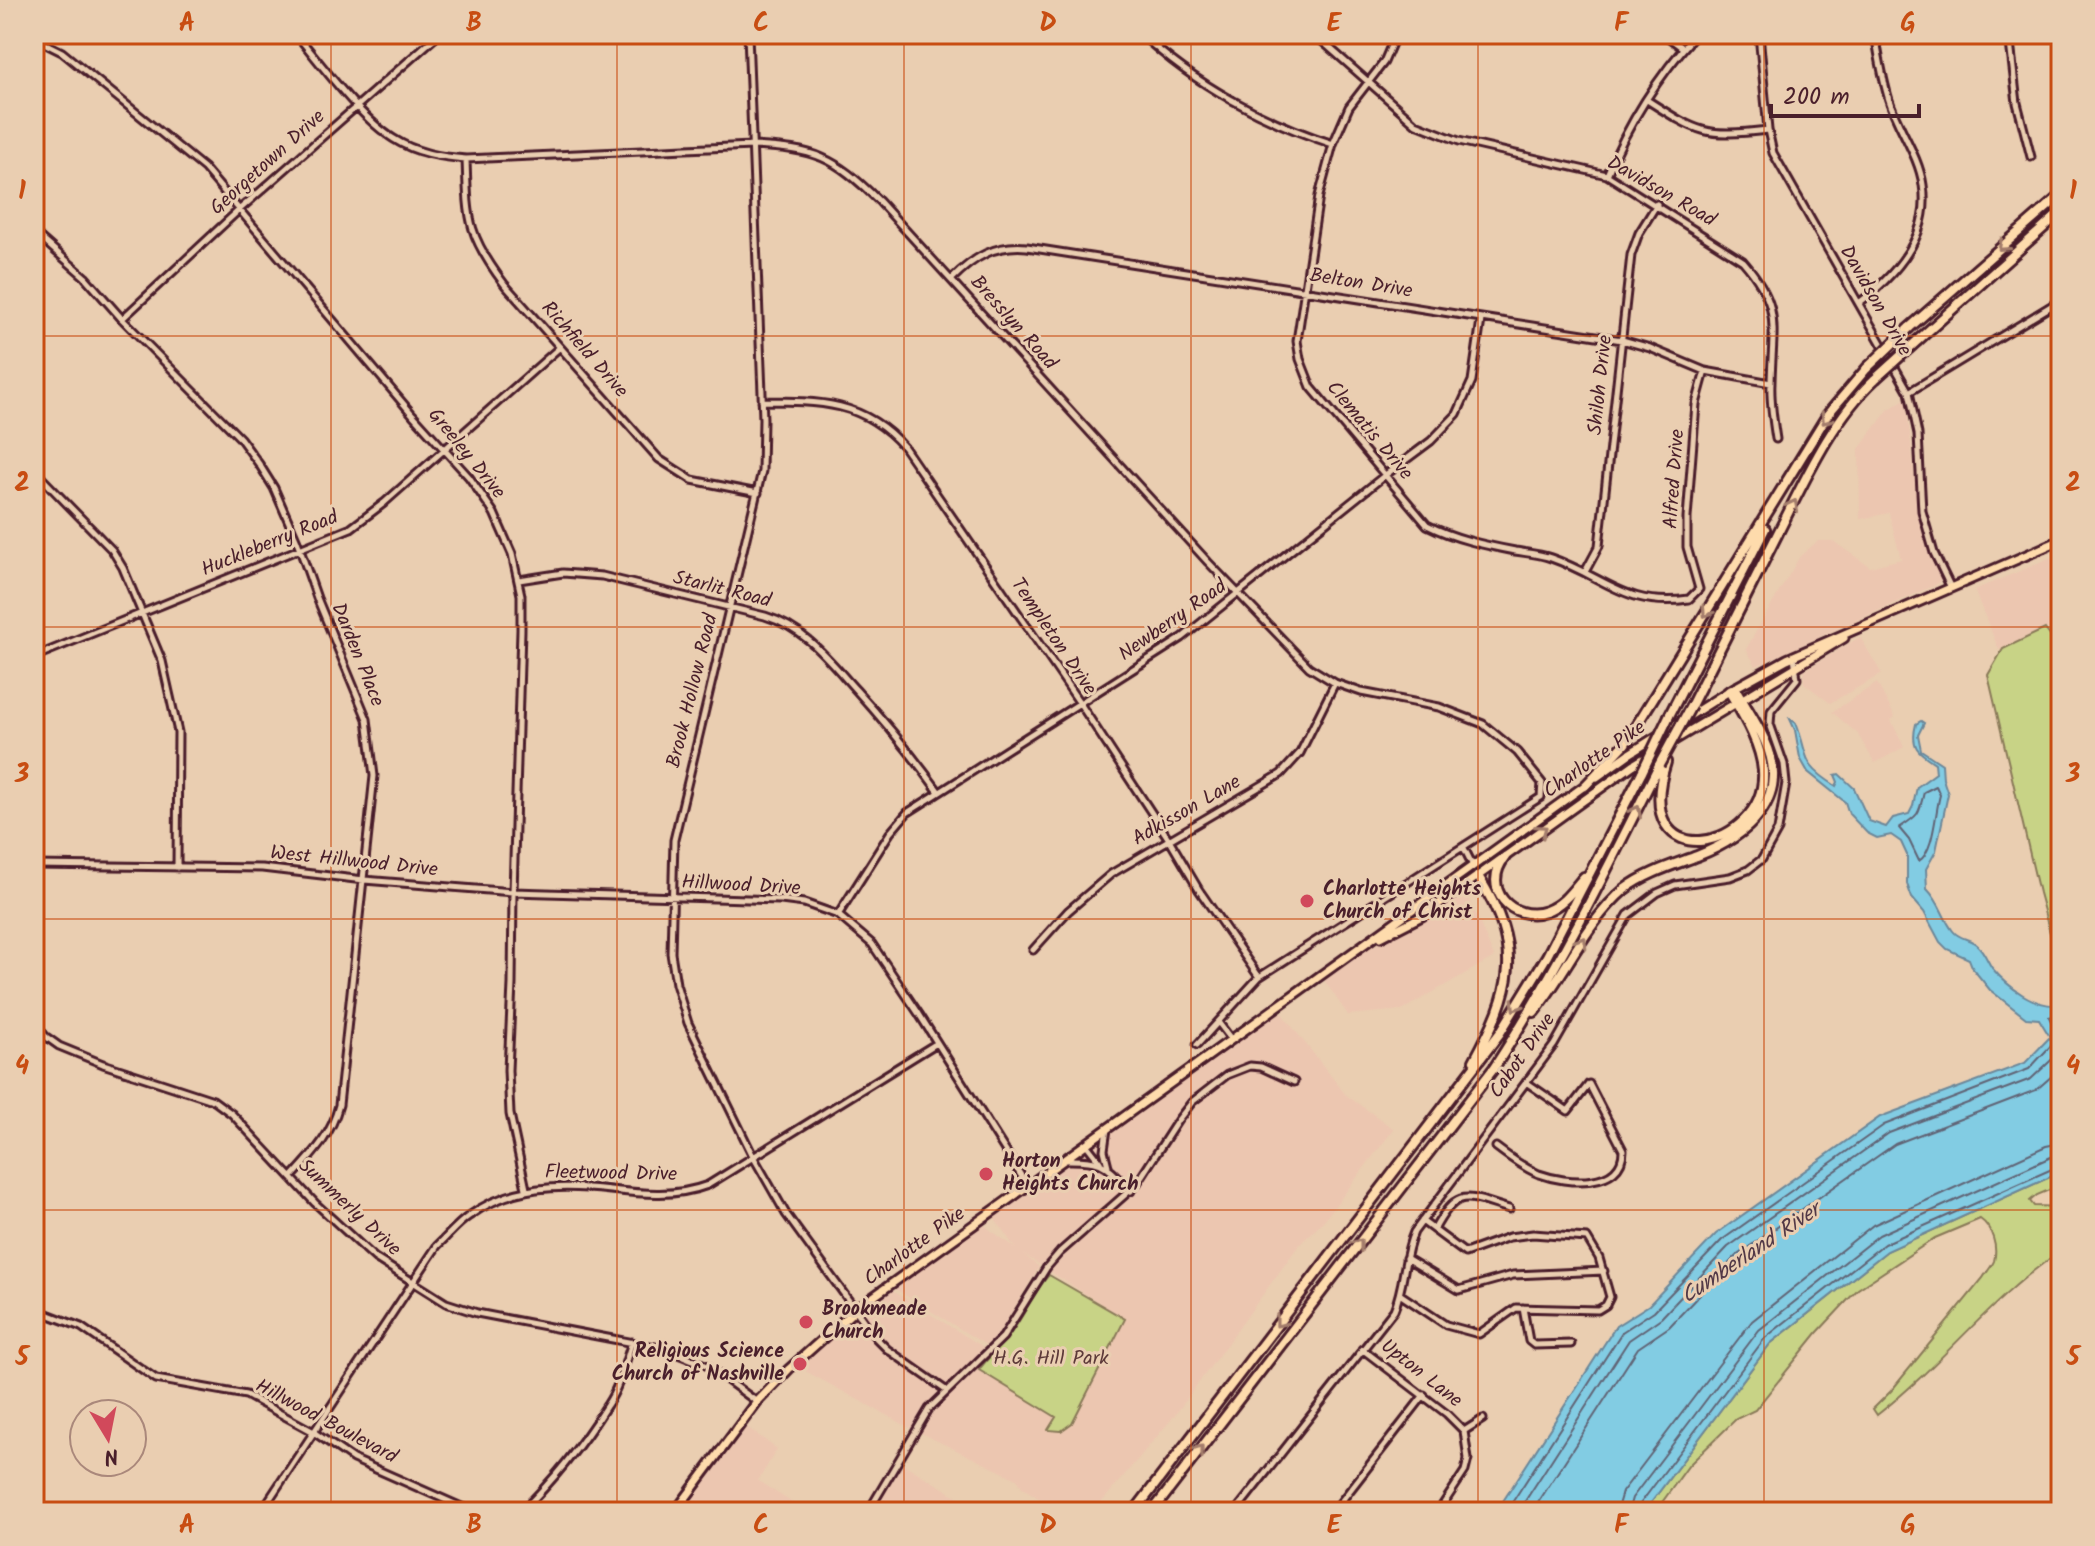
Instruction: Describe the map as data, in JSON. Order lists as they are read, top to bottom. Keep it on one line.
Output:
{"streets":{"main road":["Charlotte Pike"],"street":["Georgetown Drive","Davidson Road","Belton Drive","Davidson Drive","Bresslyn Road","Richfield Drive","Shiloh Drive","Clematis Drive","Greeley Drive","Alfred Drive","Huckleberry Road","Starlit Road","Newberry Road","Templeton Drive","Darden Place","Brook Hollow Road","Adkisson Lane","West Hillwood Drive","Hillwood Drive","Cabot Drive","Fleetwood Drive","Summerly Drive","Upton Lane","Hillwood Boulevard"]},"crossings":[["Georgetown Drive","Bresslyn Road"],["Georgetown Drive","Greeley Drive"],["Georgetown Drive","Darden Place"],["Davidson Road","Belton Drive"],["Davidson Road","Shiloh Drive"],["Davidson Road","Clematis Drive"],["Belton Drive","Bresslyn Road"],["Belton Drive","Shiloh Drive"],["Belton Drive","Clematis Drive"],["Belton Drive","Alfred Drive"],["Belton Drive","Newberry Road"],["Davidson Drive","Charlotte Pike"],["Bresslyn Road","Richfield Drive"],["Bresslyn Road","Newberry Road"],["Bresslyn Road","Brook Hollow Road"],["Bresslyn Road","Adkisson Lane"],["Richfield Drive","Huckleberry Road"],["Richfield Drive","Brook Hollow Road"],["Shiloh Drive","Clematis Drive"],["Clematis Drive","Alfred Drive"],["Clematis Drive","Newberry Road"],["Greeley Drive","Huckleberry Road"],["Greeley Drive","Starlit Road"],["Greeley Drive","West Hillwood Drive"],["Greeley Drive","Fleetwood Drive"],["Huckleberry Road","Darden Place"],["Starlit Road","Newberry Road"],["Starlit Road","Brook Hollow Road"],["Newberry Road","Templeton Drive"],["Newberry Road","Hillwood Drive"],["Templeton Drive","Brook Hollow Road"],["Templeton Drive","Adkisson Lane"],["Darden Place","West Hillwood Drive"],["Darden Place","Summerly Drive"],["Brook Hollow Road","Charlotte Pike"],["Brook Hollow Road","West Hillwood Drive"],["Brook Hollow Road","Hillwood Drive"],["Brook Hollow Road","Fleetwood Drive"],["Charlotte Pike","Cabot Drive"],["Charlotte Pike","Summerly Drive"],["West Hillwood Drive","Hillwood Drive"],["Hillwood Drive","Fleetwood Drive"],["Cabot Drive","Upton Lane"],["Fleetwood Drive","Summerly Drive"],["Fleetwood Drive","Hillwood Boulevard"]],"water":["Cumberland River"],"parks":["H.G. Hill Park"],"places":["Charlotte Heights Church of Christ","Horton Heights Church","Brookmeade Church","Religious Science Church of Nashville"],"scale_bar":"200 m","north":"bottom","grid":{"columns":["A","B","C","D","E","F","G"],"rows":["1","2","3","4","5"]}}
